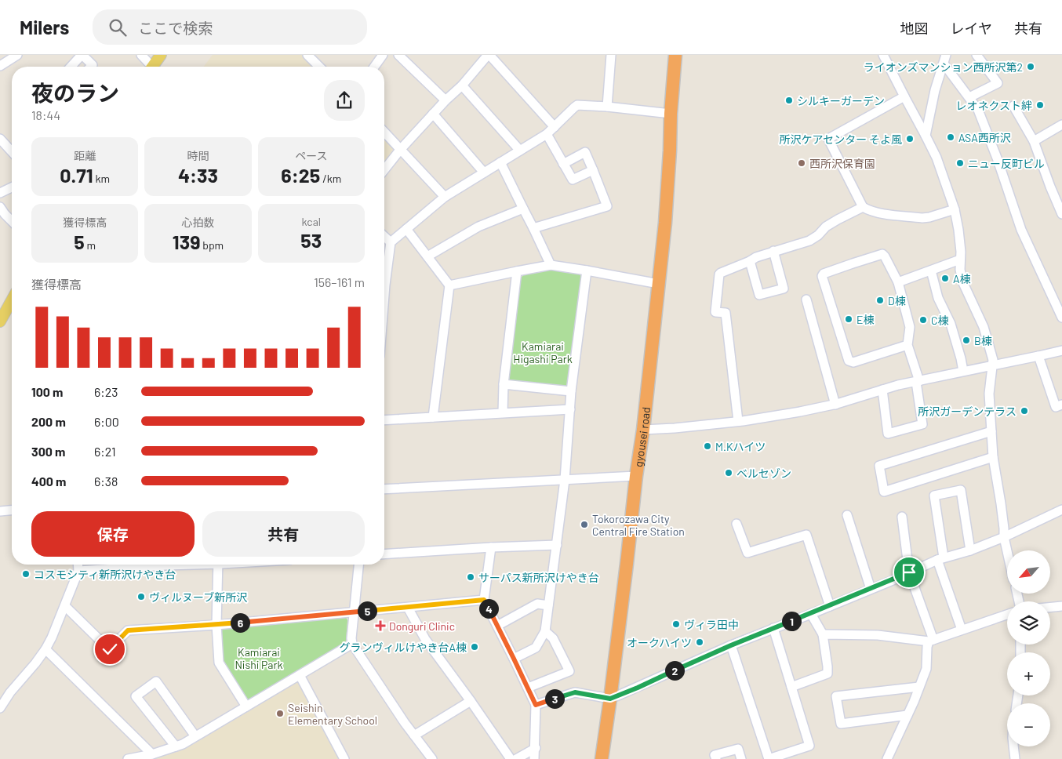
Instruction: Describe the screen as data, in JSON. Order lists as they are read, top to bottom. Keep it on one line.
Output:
{"streets":{"highway":["gyousei road"]},"parks":["Kamiarai Higashi Park","Kamiarai Nishi Park"],"places":{"other":["ライオンズマンション西所沢第2","シルキーガーデン","レオネクスト絆","ASA西所沢","所沢ケアセンター そよ風","西所沢保育園","ニュー反町ビル","A棟","D棟","E棟","C棟","B棟","所沢ガーデンテラス","M.Kハイツ","ベルセゾン","Tokorozawa City Central Fire Station","コスモシティ新所沢けやき台","サーパス新所沢けやき台","ヴィルヌーブ新所沢","ヴィラ田中","オークハイツ","グランヴィルけやき台A棟","Seishin Elementary School"],"health":["Donguri Clinic"]},"north":"bottom left","page":{"header":"Milers","search":"ここで検索","nav":["地図","レイヤ","共有"],"heading":["夜のラン","18:44"],"stats":[["距離","0.71 km"],["時間","4:33"],["ペース","6:25 /km"],["獲得標高","5 m"],["心拍数","139 bpm"],["kcal","53"]],"chart":["獲得標高","156–161 m"],"list":[{"name":"100 m","note":"6:23"},{"name":"200 m","note":"6:00"},{"name":"300 m","note":"6:21"},{"name":"400 m","note":"6:38"}],"buttons":["保存","共有"],"map_buttons":["+","−"],"pins":["4","5","1","6","2","3"]}}
